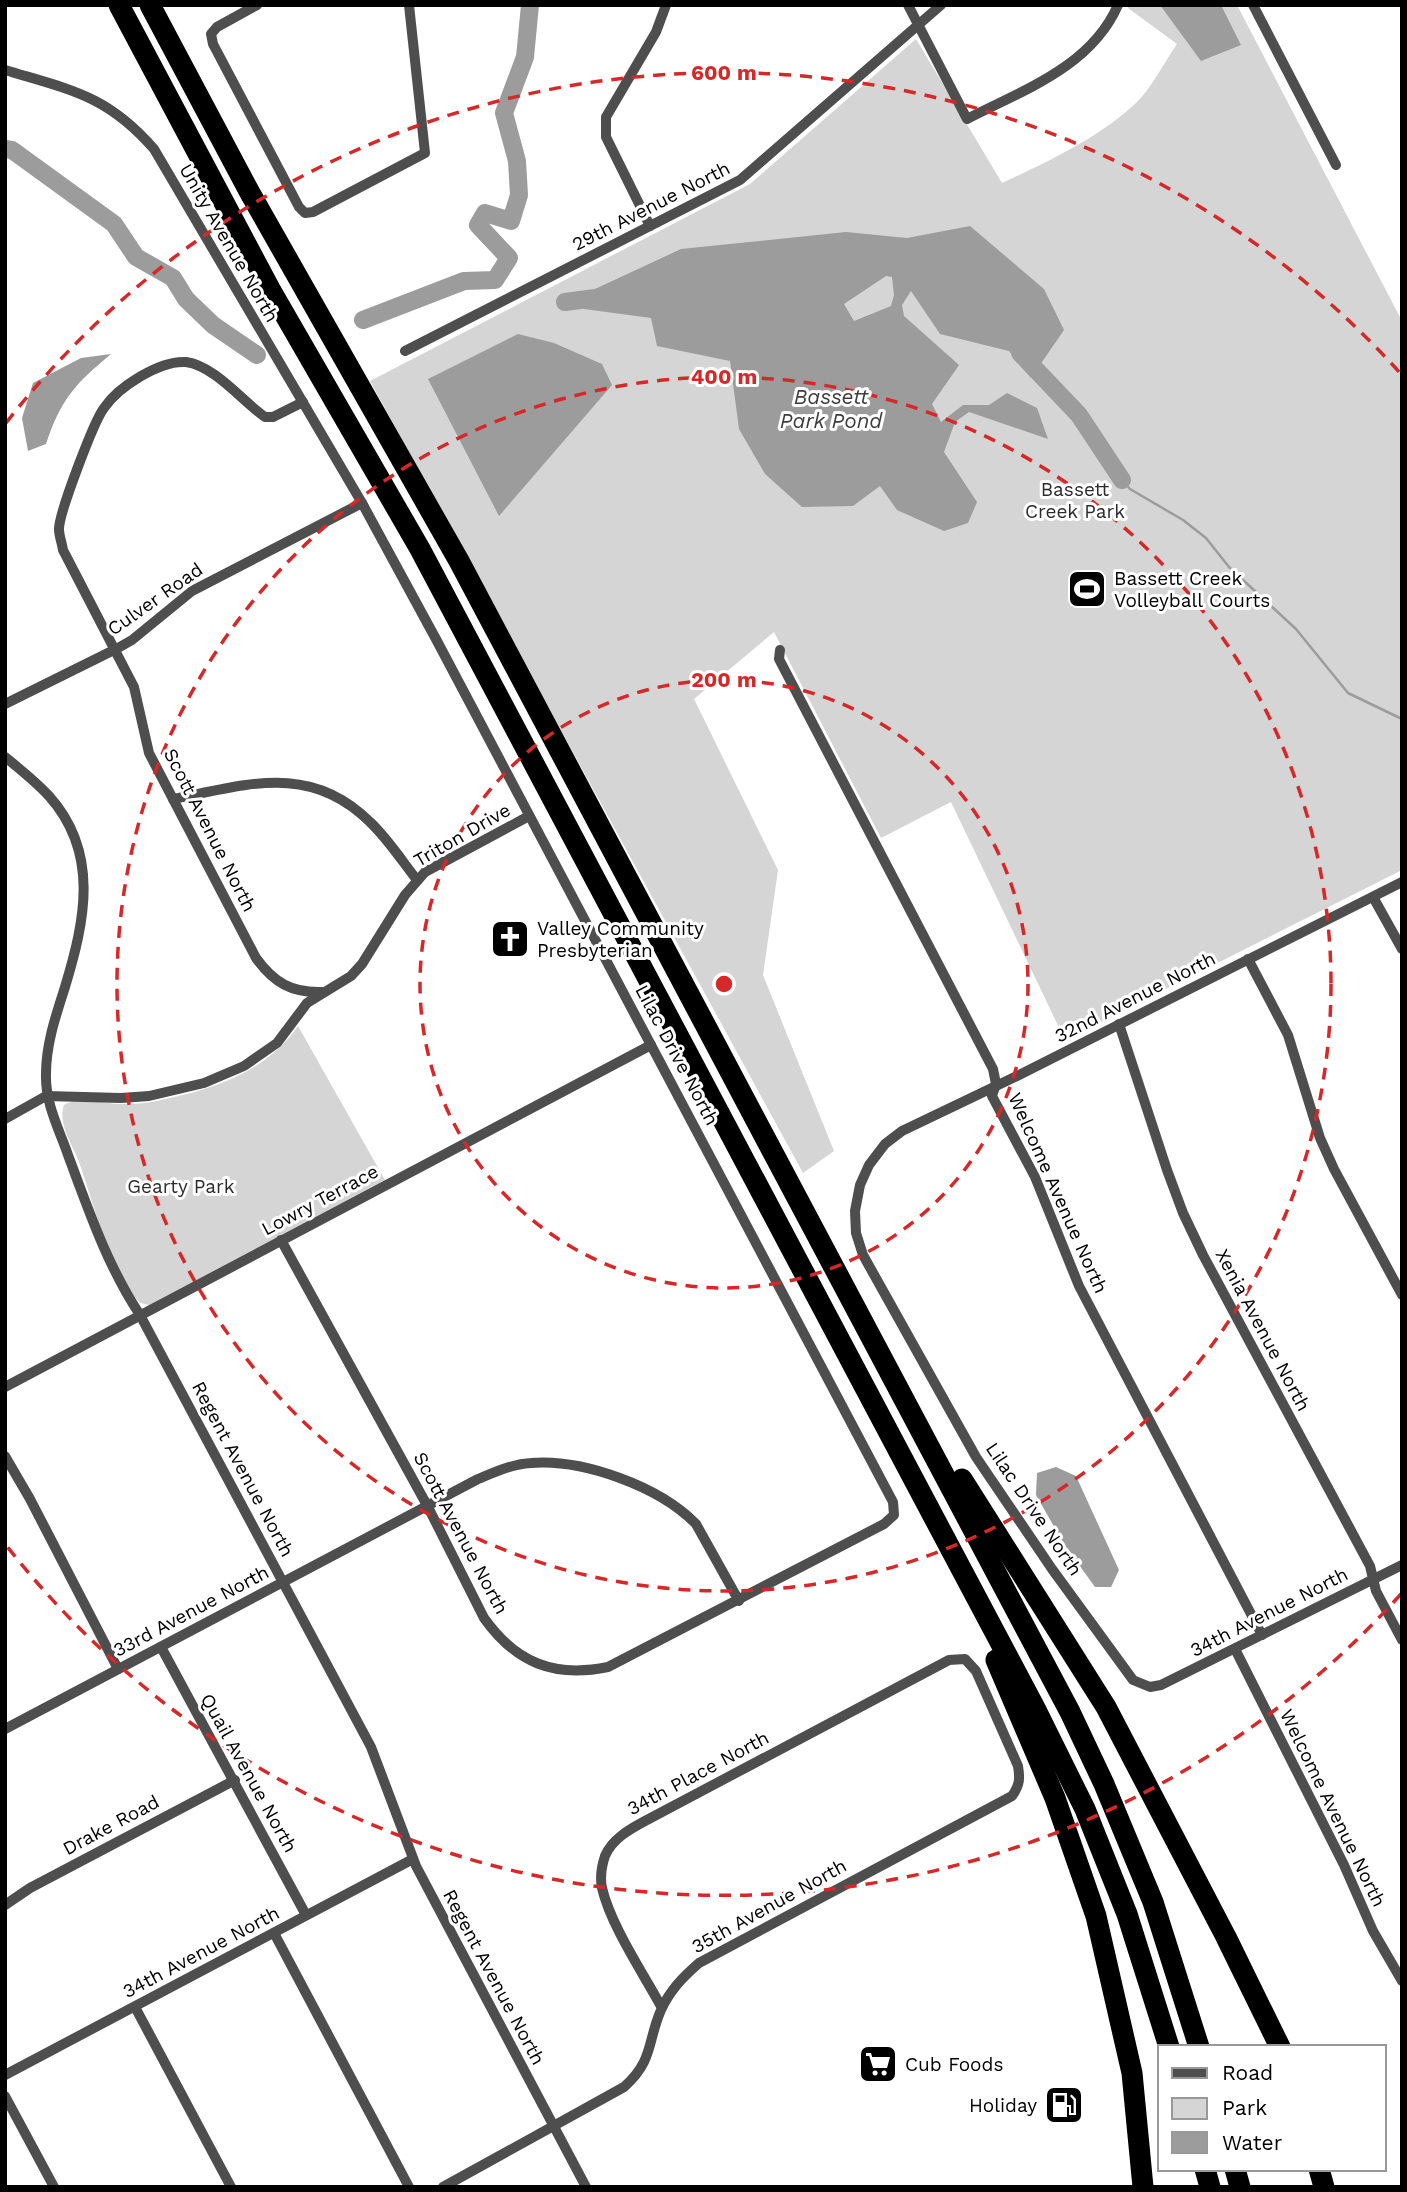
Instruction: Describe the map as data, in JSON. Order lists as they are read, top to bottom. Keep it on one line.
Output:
{"streets":{"street":["29th Avenue North","Unity Avenue North","Culver Road","Scott Avenue North","Triton Drive","32nd Avenue North","Lilac Drive North","Welcome Avenue North","Lowry Terrace","Xenia Avenue North","Regent Avenue North","33rd Avenue North","34th Avenue North","Quail Avenue North","34th Place North","Drake Road","35th Avenue North"]},"crossings":[["Unity Avenue North","Culver Road"],["Unity Avenue North","Scott Avenue North"],["Unity Avenue North","Lilac Drive North"],["Culver Road","Scott Avenue North"],["Culver Road","Lilac Drive North"],["Scott Avenue North","Triton Drive"],["Scott Avenue North","Lilac Drive North"],["Scott Avenue North","Lowry Terrace"],["Scott Avenue North","33rd Avenue North"],["Triton Drive","Lilac Drive North"],["Triton Drive","Regent Avenue North"],["32nd Avenue North","Lilac Drive North"],["32nd Avenue North","Welcome Avenue North"],["32nd Avenue North","Xenia Avenue North"],["Lilac Drive North","Lowry Terrace"],["Lilac Drive North","34th Avenue North"],["Welcome Avenue North","34th Avenue North"],["Lowry Terrace","Regent Avenue North"],["Xenia Avenue North","34th Avenue North"],["Regent Avenue North","33rd Avenue North"],["Regent Avenue North","34th Avenue North"],["Regent Avenue North","35th Avenue North"],["33rd Avenue North","Quail Avenue North"],["34th Avenue North","Quail Avenue North"],["Quail Avenue North","Drake Road"],["34th Place North","35th Avenue North"]],"water":["Bassett Park Pond"],"parks":["Bassett Creek Park","Gearty Park"],"places":{"sports":["Bassett Creek Volleyball Courts"],"church":["Valley Community Presbyterian"],"supermarket":["Cub Foods"],"fuel station":["Holiday"]},"legend":["Road","Park","Water"],"rings":["600 m","400 m","200 m"]}
